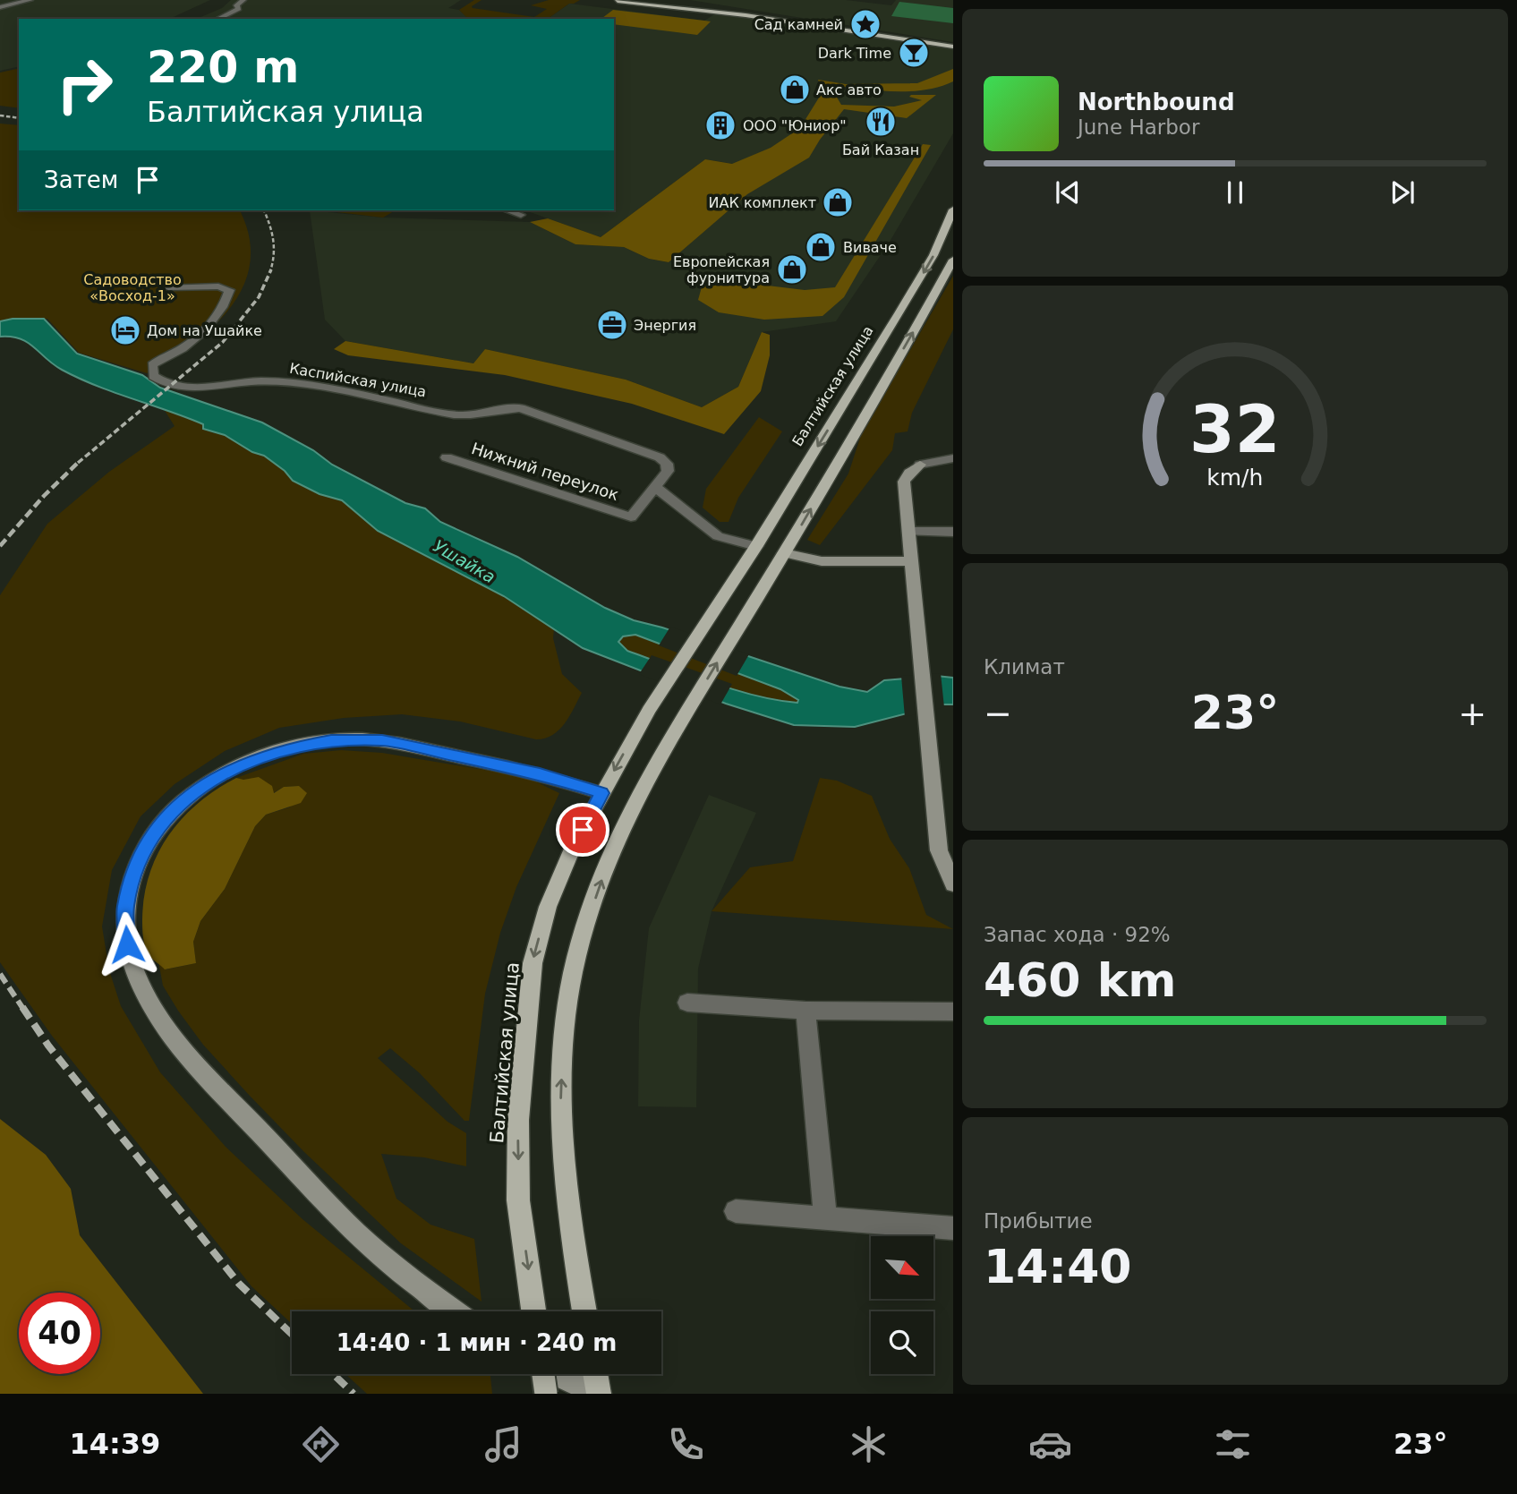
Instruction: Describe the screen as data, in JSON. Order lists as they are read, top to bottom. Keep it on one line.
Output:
{"streets":{"main road":["Балтийская улица"],"street":["Каспийская улица","Нижний переулок"]},"crossings":[["Каспийская улица","Нижний переулок"]],"water":["Ушайка"],"parks":["Садоводство «Восход-1»"],"places":{"place":["Сад камней"],"bar":["Dark Time"],"shop":["Акс авто","ИАК комплект","Виваче","Европейская фурнитура"],"restaurant":["Бай Казан"],"building":["ООО \"Юниор\""],"office":["Энергия"],"hotel":["Дом на Ушайке"]},"north":"bottom right","page":{"turn":["220 m","Балтийская улица"],"song":["Northbound","June Harbor"],"then":"Затем","tile":["Климат",["Запас хода · 92%","460 km"],["Прибытие","14:40"]],"heat":["−","23°","+"],"limit":"40","trip":"14:40 · 1 мин · 240 m","tabs":["14:39","23°"],"gauge":["32","km/h"]}}
